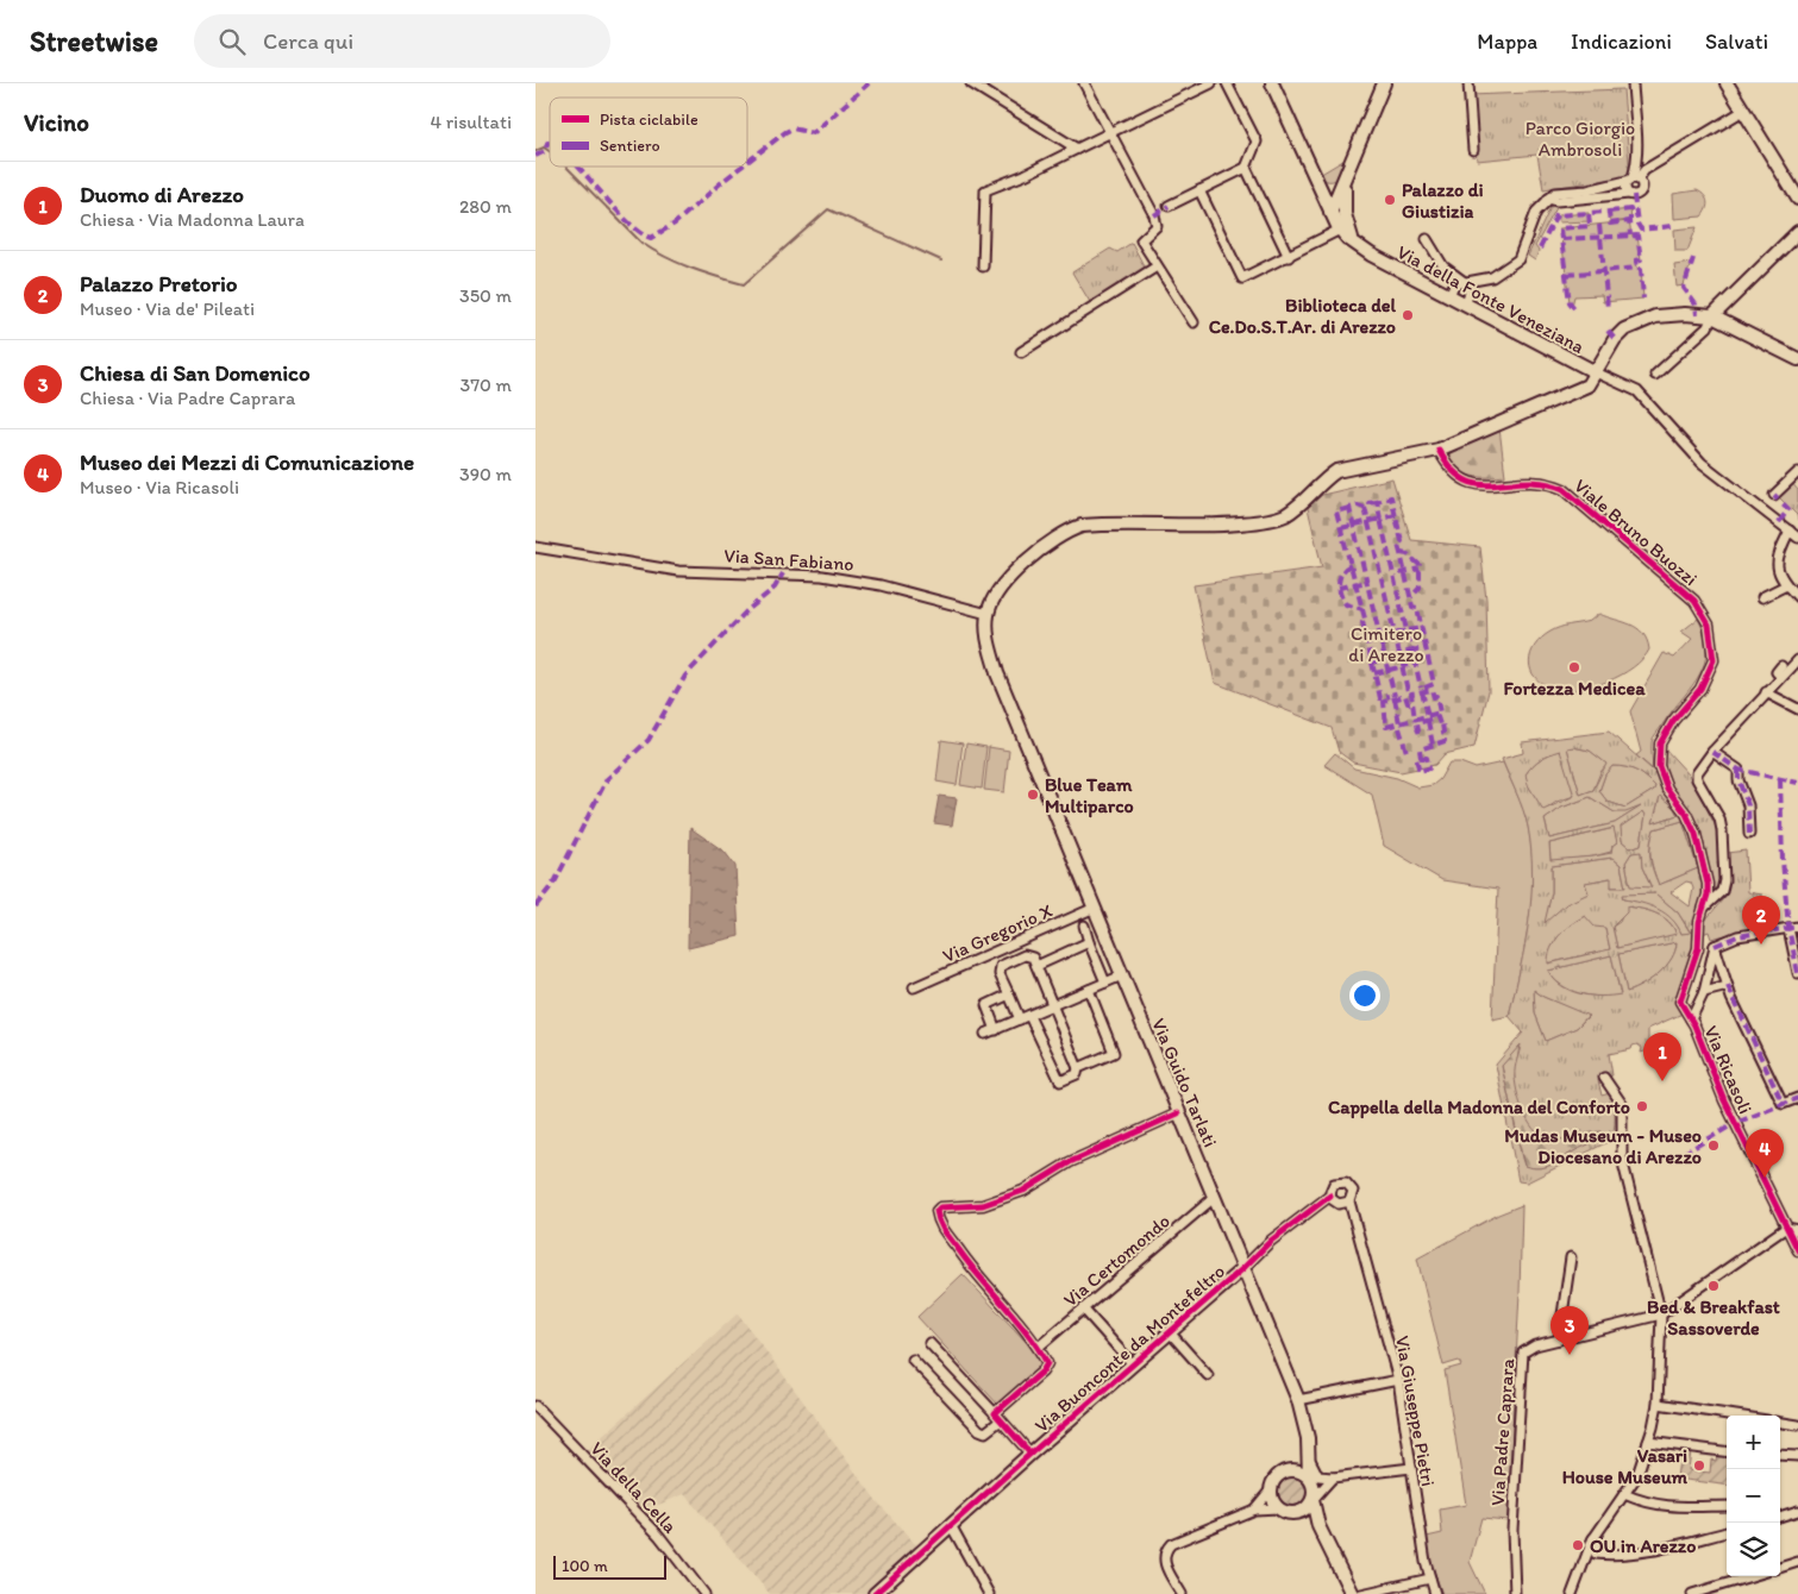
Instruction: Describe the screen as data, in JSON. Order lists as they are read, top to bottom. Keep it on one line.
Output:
{"streets":{"main road":["Via della Fonte Veneziana","Via Guido Tarlati","Via Buonconte da Montefeltro"],"street":["Viale Bruno Buozzi","Via San Fabiano","Via Gregorio X","Via Ricasoli","Via Certomondo","Via Giuseppe Pietri","Via Padre Caprara","Via della Cella"]},"crossings":[["Viale Bruno Buozzi","Via Ricasoli"],["Via Gregorio X","Via Guido Tarlati"],["Via Guido Tarlati","Via Certomondo"],["Via Guido Tarlati","Via Buonconte da Montefeltro"],["Via Certomondo","Via Buonconte da Montefeltro"]],"parks":["Parco Giorgio Ambrosoli","Cimitero di Arezzo"],"places":["Palazzo di Giustizia","Biblioteca del Ce.Do.S.T.Ar. di Arezzo","Fortezza Medicea","Blue Team Multiparco","Cappella della Madonna del Conforto","Mudas Museum - Museo Diocesano di Arezzo","Bed & Breakfast Sassoverde","Vasari House Museum","OU in Arezzo"],"legend":["Pista ciclabile","Sentiero"],"scale_bar":"100 m","page":{"header":"Streetwise","search":"Cerca qui","nav":["Mappa","Indicazioni","Salvati"],"heading":["Vicino","4 risultati"],"list":[{"mark":"1","name":"Duomo di Arezzo","note":"Chiesa · Via Madonna Laura","value":"280 m"},{"mark":"2","name":"Palazzo Pretorio","note":"Museo · Via de' Pileati","value":"350 m"},{"mark":"3","name":"Chiesa di San Domenico","note":"Chiesa · Via Padre Caprara","value":"370 m"},{"mark":"4","name":"Museo dei Mezzi di Comunicazione","note":"Museo · Via Ricasoli","value":"390 m"}],"pins":["2","1","4","3"],"map_buttons":["+","−"],"scale":"100 m"}}
